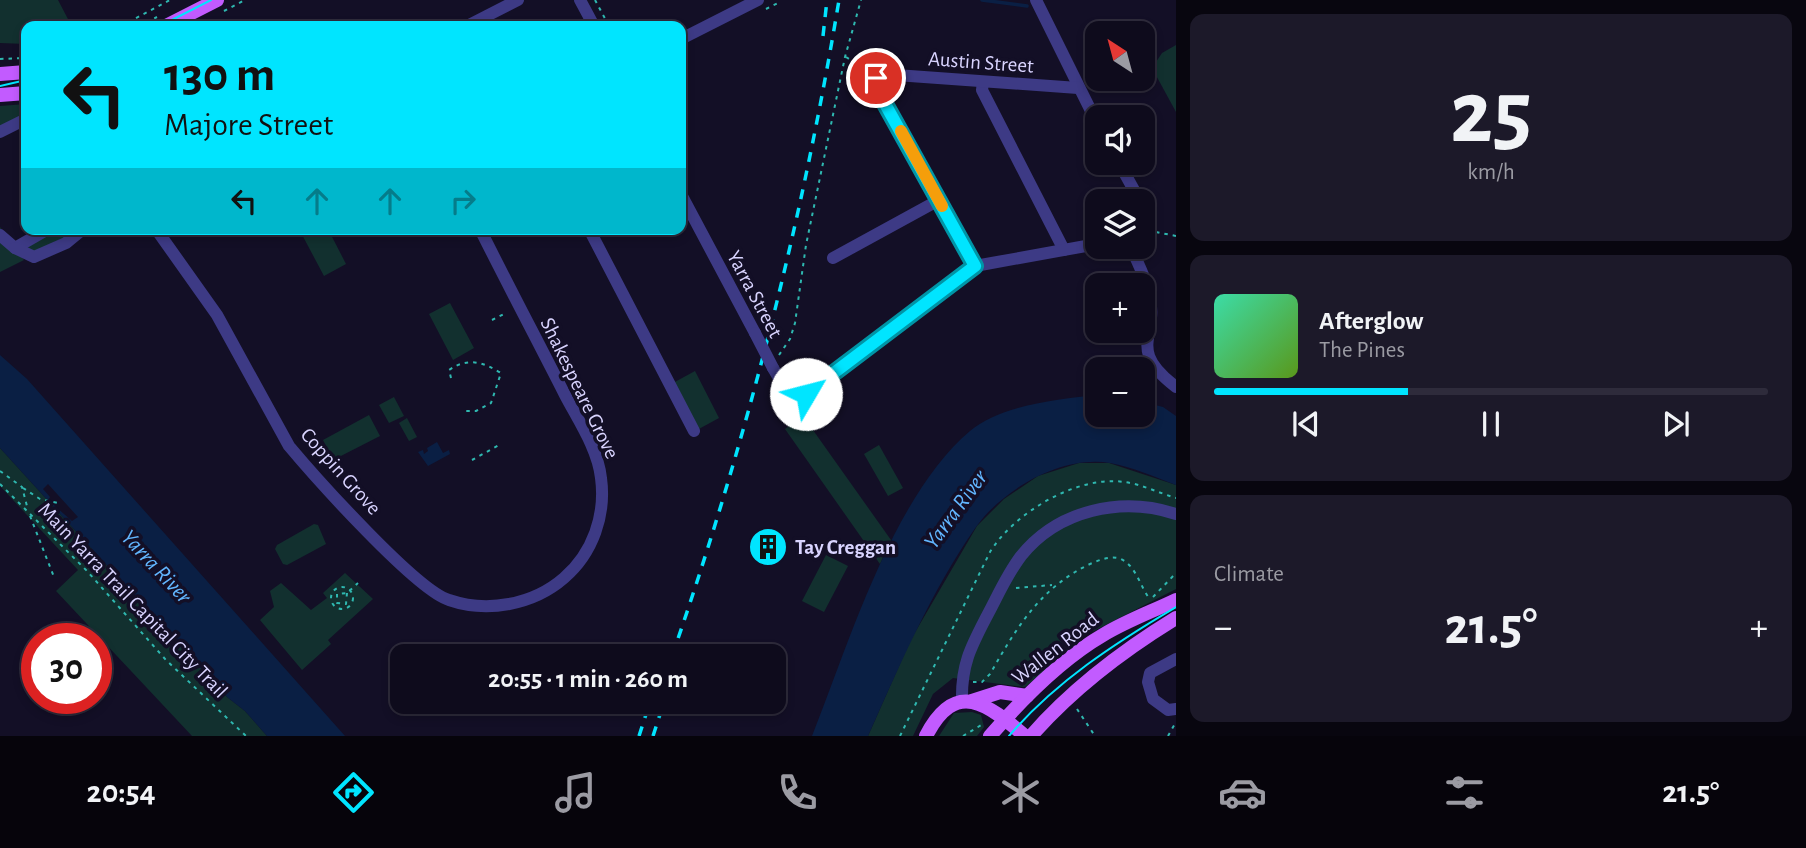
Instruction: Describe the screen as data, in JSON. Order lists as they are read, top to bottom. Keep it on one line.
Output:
{"streets":{"main road":["Wallen Road"],"street":["Austin Street","Yarra Street","Shakespeare Grove","Coppin Grove"],"path":["Main Yarra Trail Capital City Trail"]},"crossings":[["Shakespeare Grove","Coppin Grove"]],"water":["Yarra River"],"places":{"building":["Tay Creggan"]},"north":"top left","page":{"tile":[["25","km/h"],"Climate"],"map_buttons":["+","−"],"turn":["130 m","Majore Street"],"song":["Afterglow","The Pines"],"heat":["−","21.5°","+"],"limit":"30","trip":"20:55 · 1 min · 260 m","tabs":["20:54","21.5°"]}}
